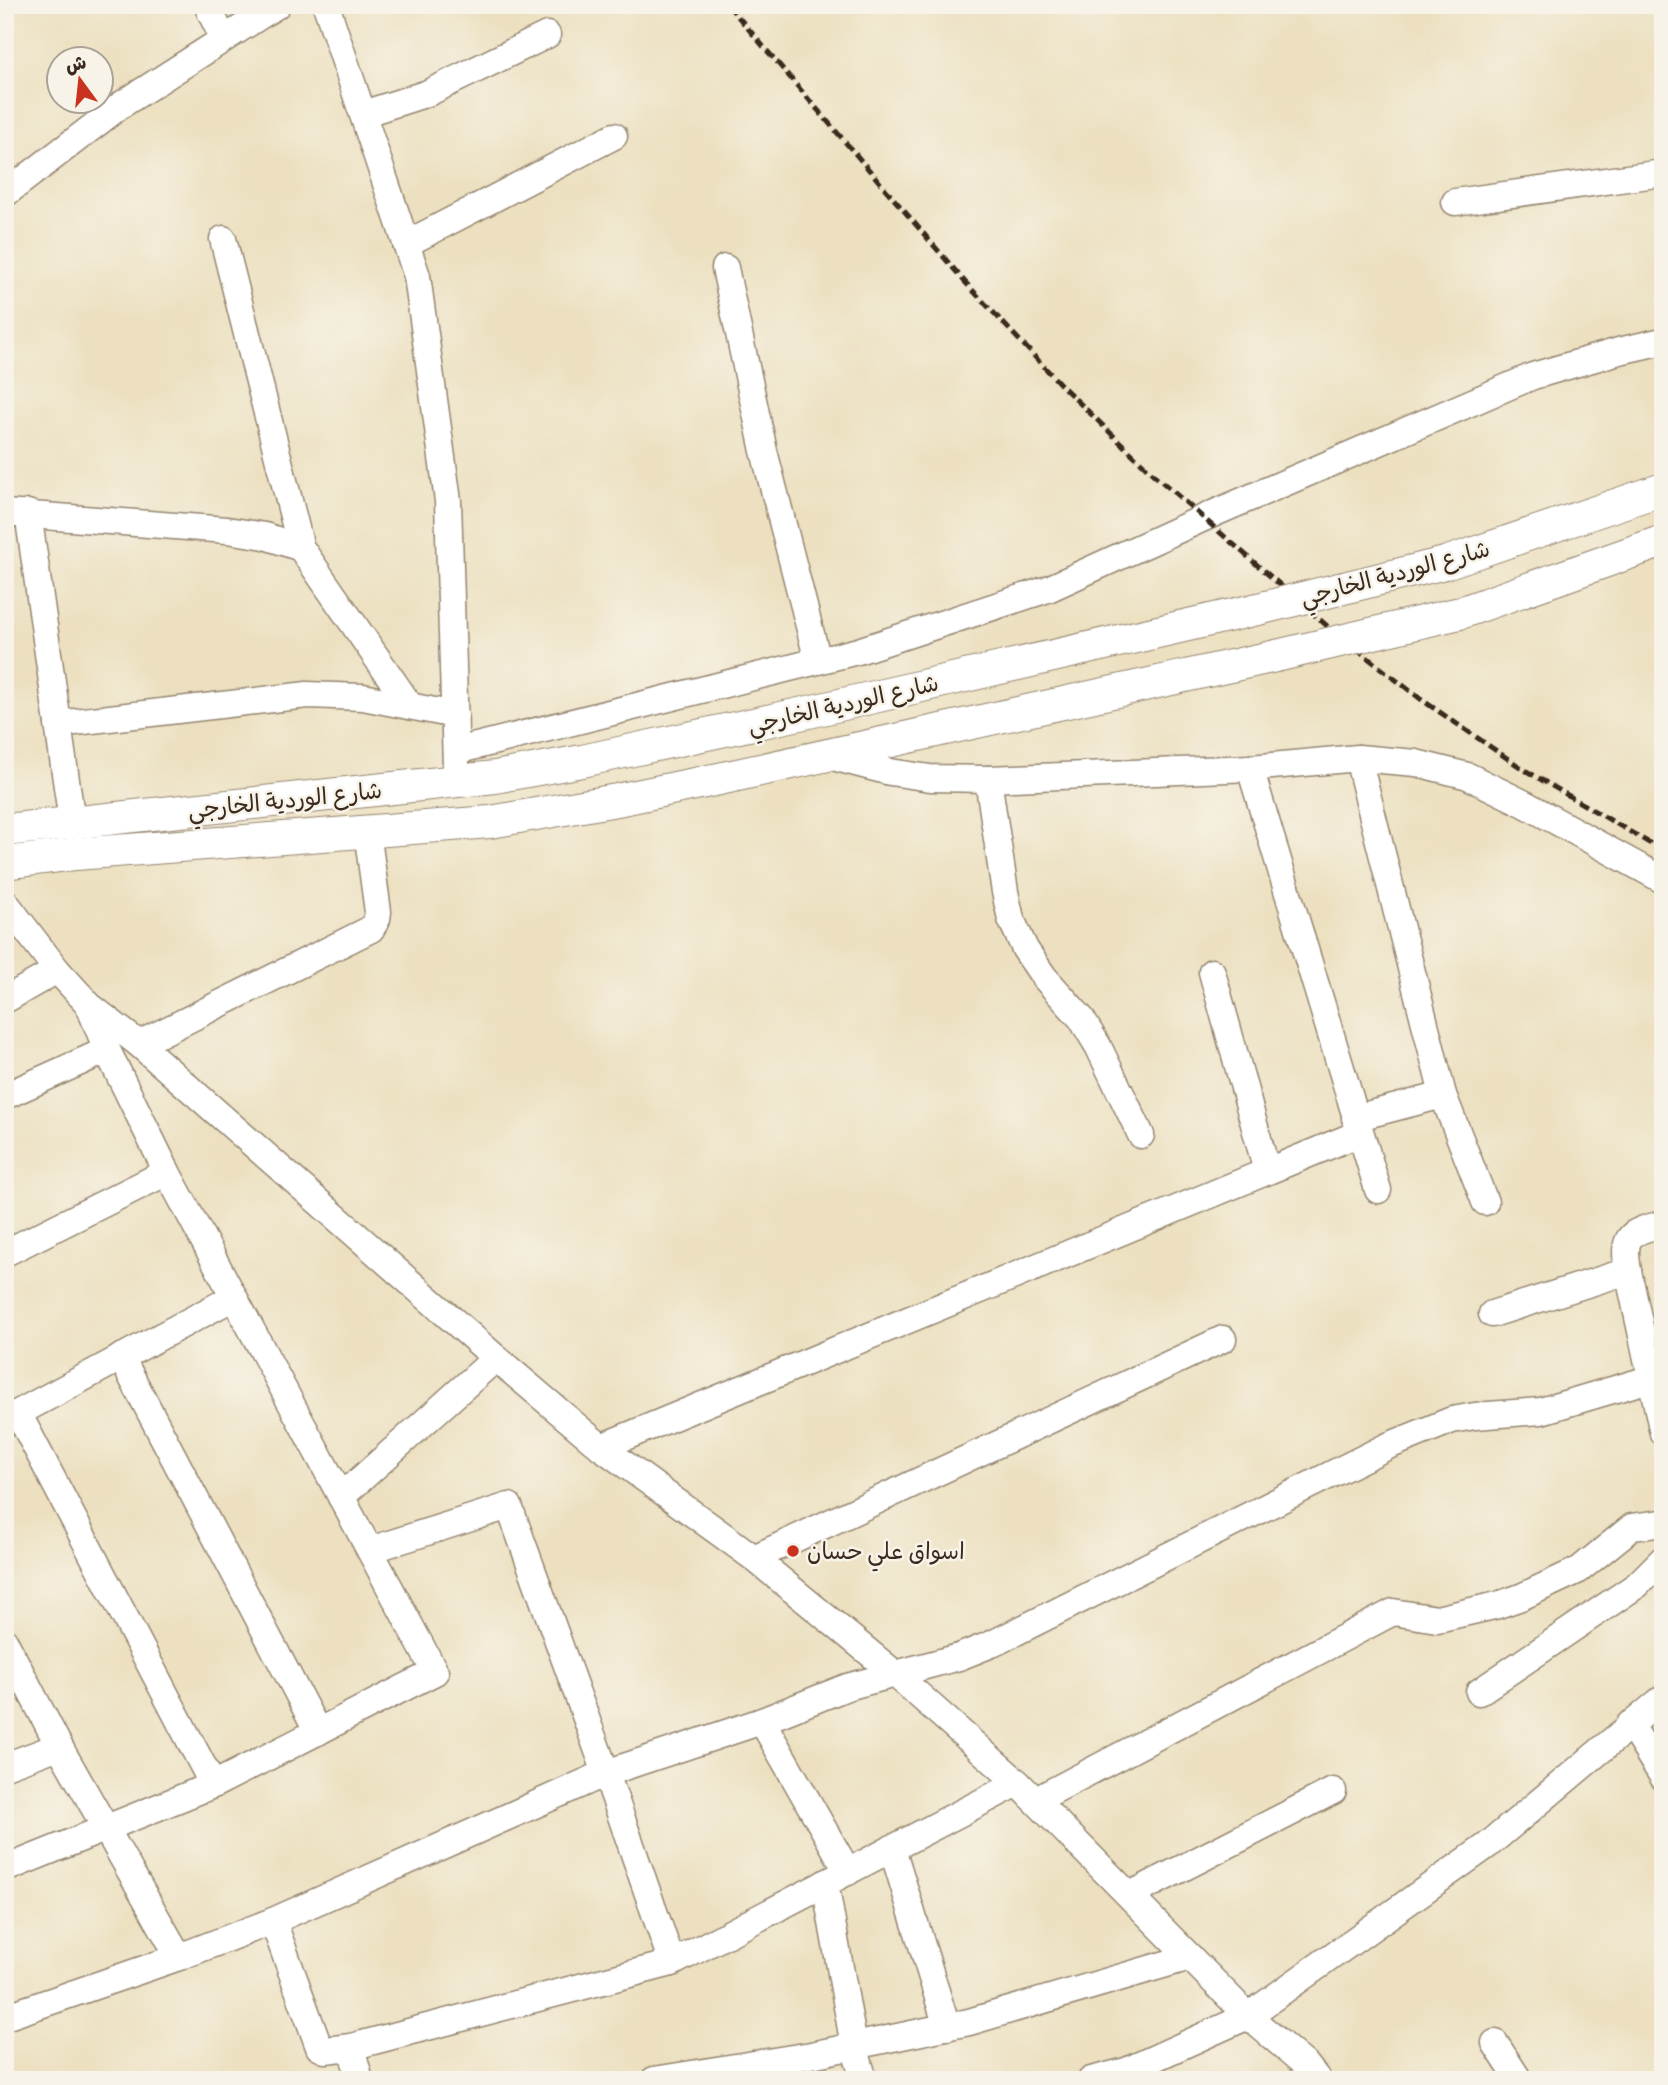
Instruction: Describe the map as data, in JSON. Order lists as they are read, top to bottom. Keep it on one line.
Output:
{"streets":{"main road":["شارع الوردية الخارجي"]},"places":["اسواق علي حسان"],"north":"top"}
